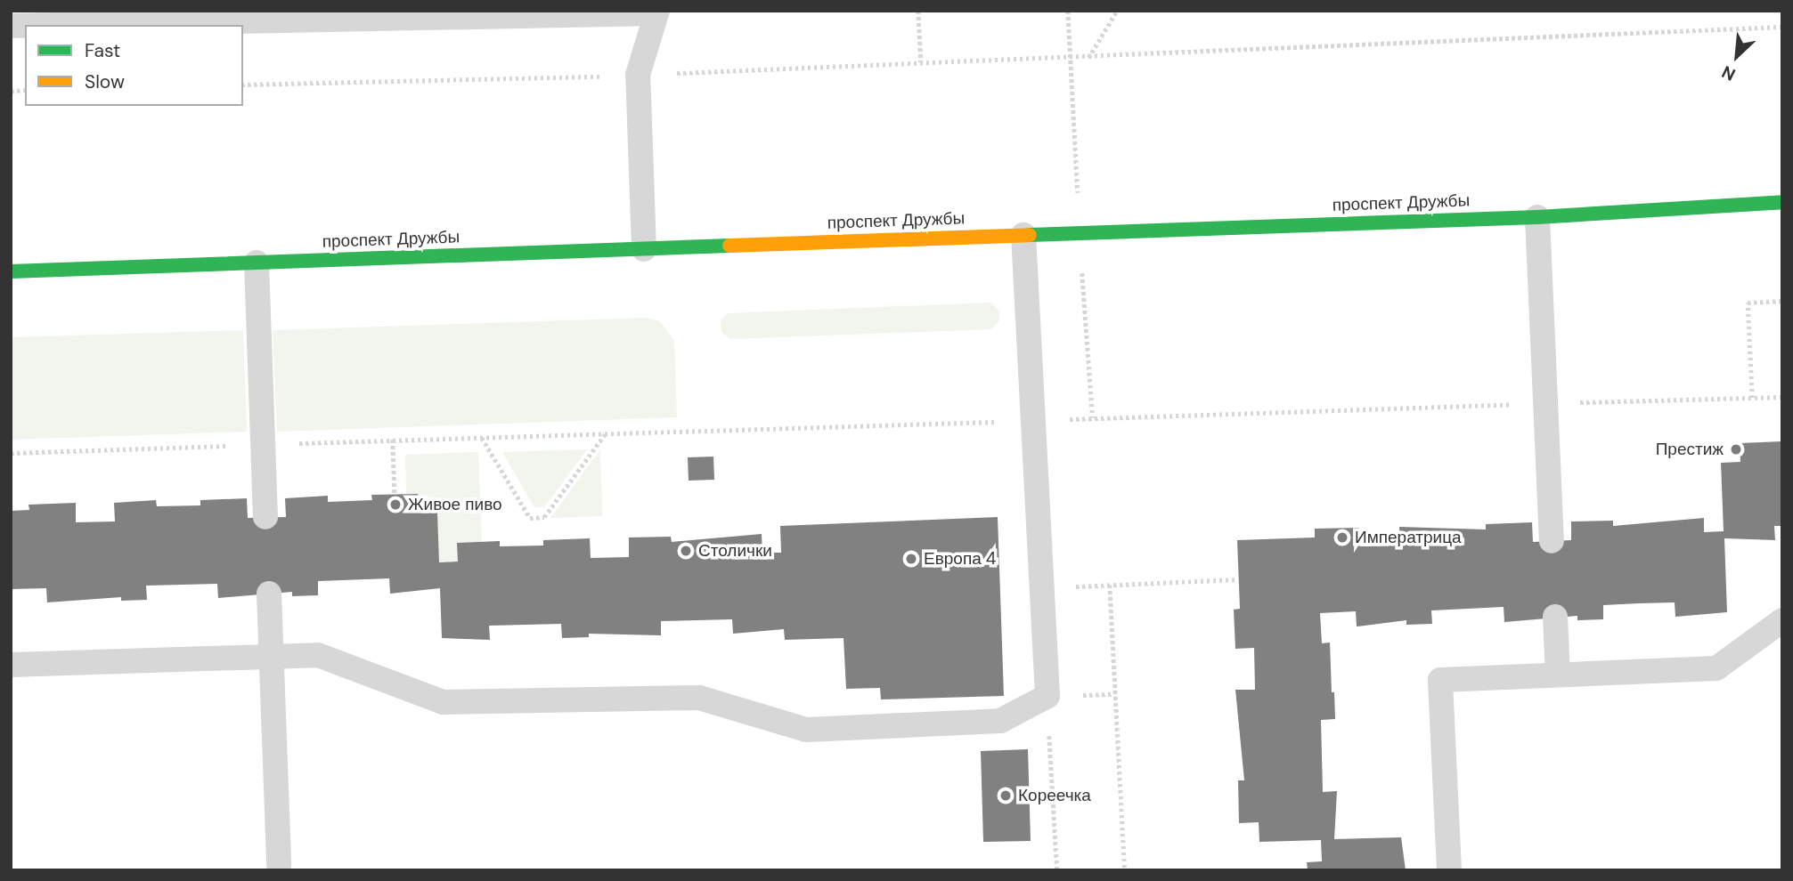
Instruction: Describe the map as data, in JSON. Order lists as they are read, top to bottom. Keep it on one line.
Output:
{"streets":{"main road":["проспект Дружбы"]},"places":["Престиж","Живое пиво","Императрица","Столички","Европа 4","Кореечка"],"legend":["Fast","Slow"],"north":"bottom left"}
